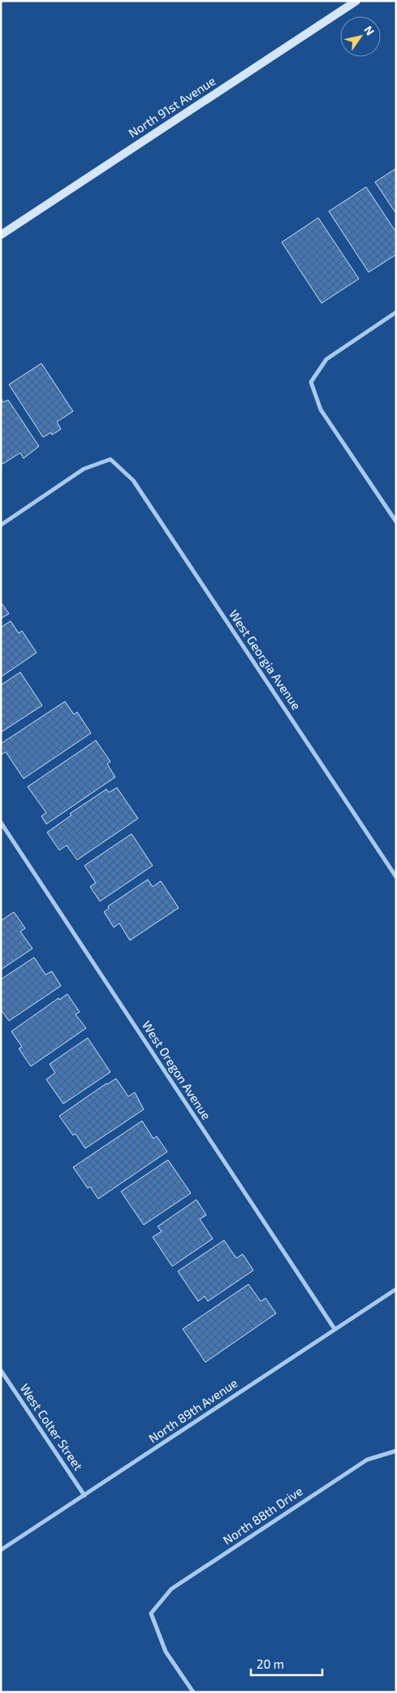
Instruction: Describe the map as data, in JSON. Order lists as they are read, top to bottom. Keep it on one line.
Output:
{"streets":{"main road":["North 91st Avenue"],"street":["West Georgia Avenue","West Oregon Avenue","North 89th Avenue","West Colter Street","North 88th Drive"]},"crossings":[["West Oregon Avenue","North 89th Avenue"],["North 89th Avenue","West Colter Street"]],"scale_bar":"20 m","north":"top right"}
